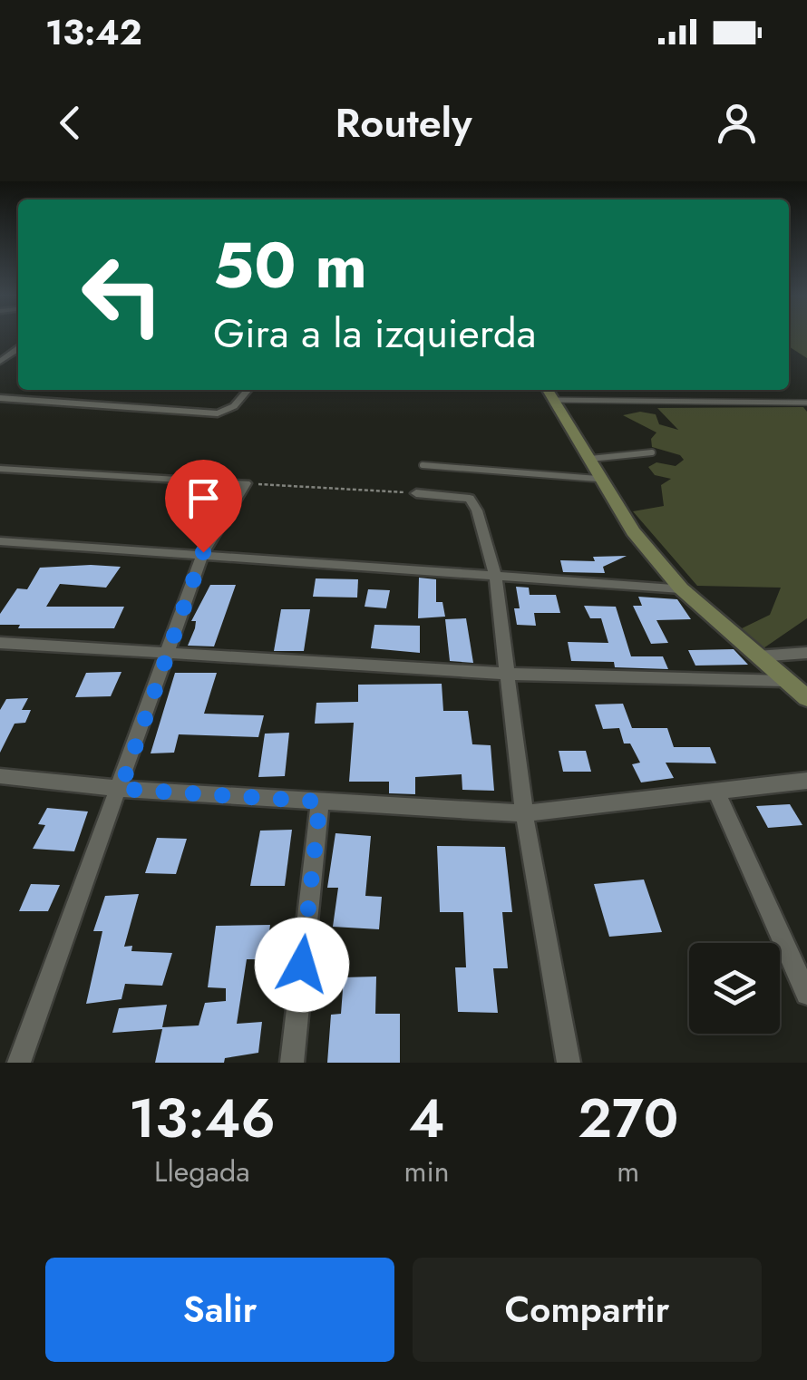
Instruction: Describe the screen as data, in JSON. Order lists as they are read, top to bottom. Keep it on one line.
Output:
{"page":{"status":"13:42","header":"Routely","turn":["50 m","Gira a la izquierda"],"eta":["13:46","Llegada","4","min","270","m"],"buttons":["Salir","Compartir"]}}
